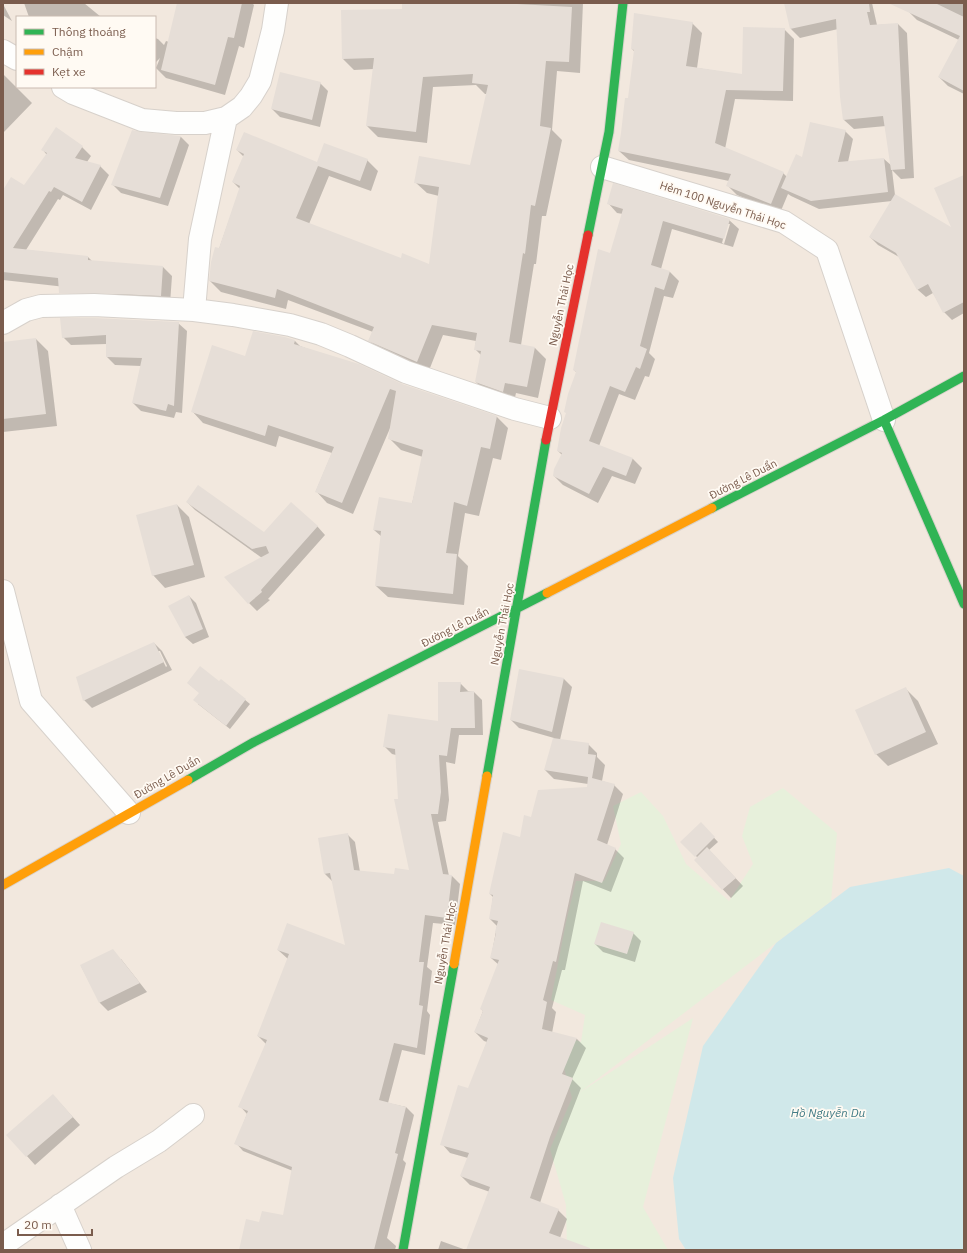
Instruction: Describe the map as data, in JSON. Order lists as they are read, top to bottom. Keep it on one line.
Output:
{"streets":{"street":["Hẻm 100 Nguyễn Thái Học","Nguyễn Thái Học","Đường Lê Duẩn"]},"crossings":[["Hẻm 100 Nguyễn Thái Học","Nguyễn Thái Học"],["Hẻm 100 Nguyễn Thái Học","Đường Lê Duẩn"],["Nguyễn Thái Học","Đường Lê Duẩn"]],"water":["Hồ Nguyễn Du"],"legend":["Thông thoáng","Chậm","Kẹt xe"],"scale_bar":"20 m"}
